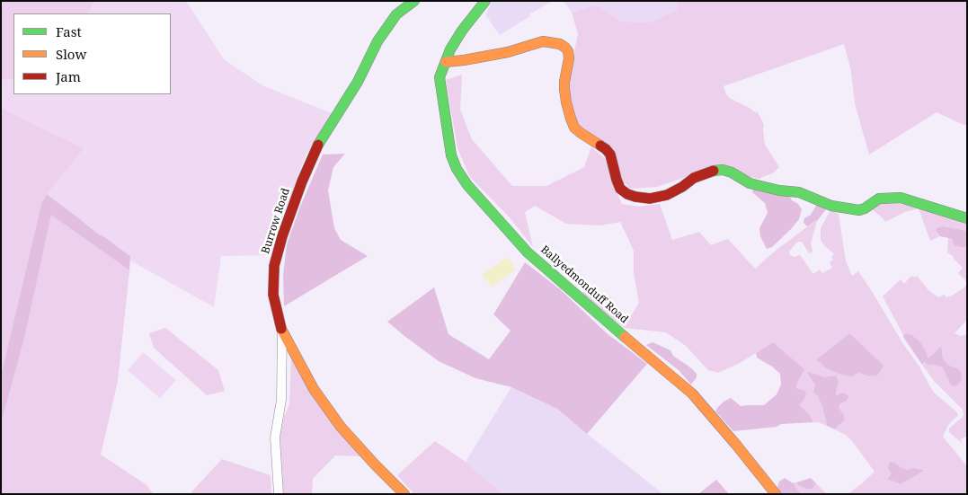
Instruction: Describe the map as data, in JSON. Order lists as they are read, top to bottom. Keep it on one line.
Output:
{"streets":{"street":["Burrow Road","Ballyedmonduff Road"]},"legend":["Fast","Slow","Jam"]}
